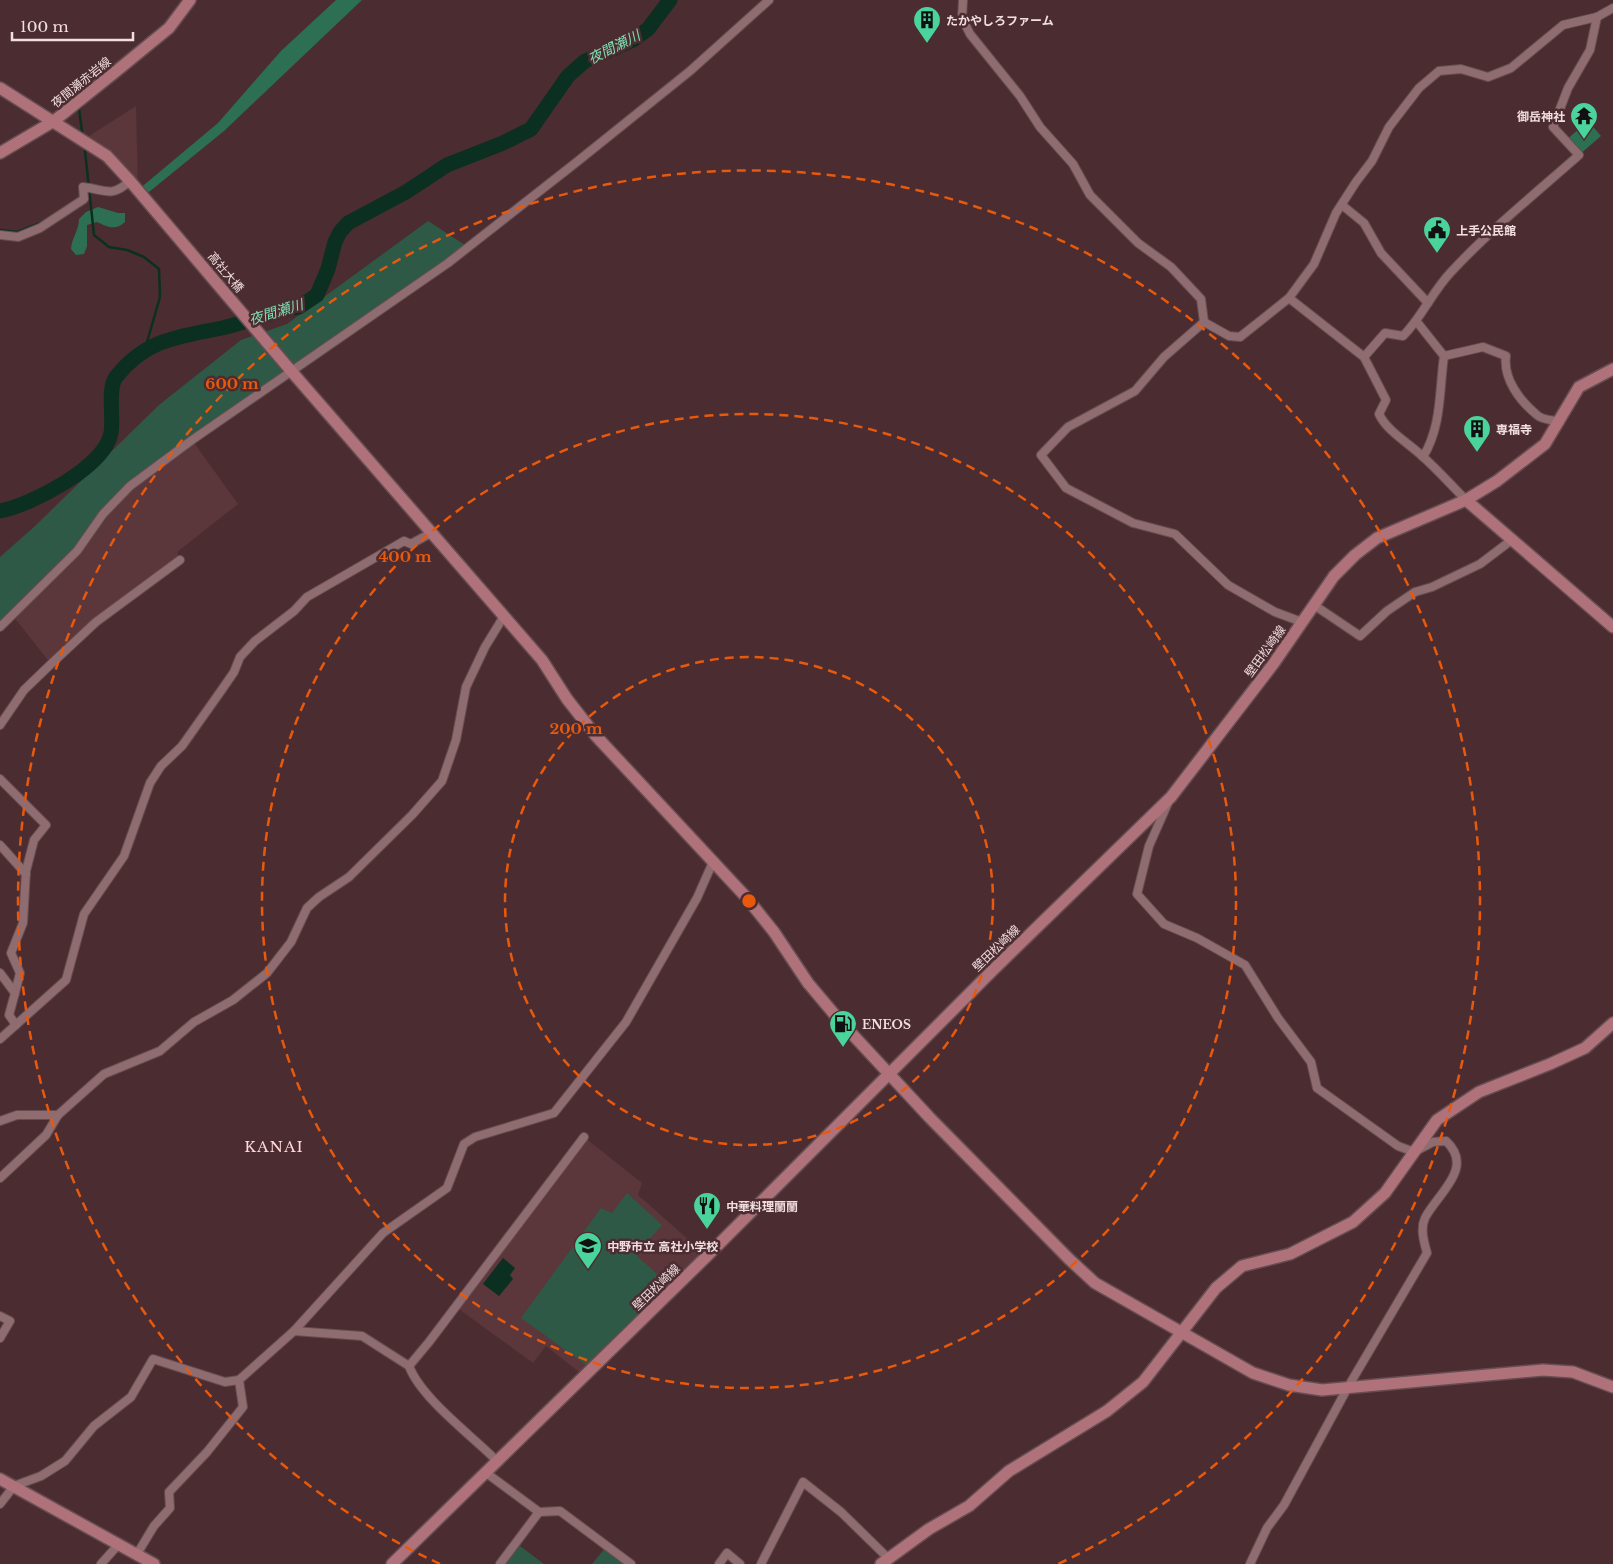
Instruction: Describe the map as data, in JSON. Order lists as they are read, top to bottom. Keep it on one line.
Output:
{"streets":{"street":["夜間瀬赤岩線","高社大橋","壁田松崎線"]},"crossings":[["夜間瀬赤岩線","高社大橋"],["高社大橋","壁田松崎線"]],"districts":["KANAI"],"water":["夜間瀬川"],"places":{"building":["たかやしろファーム","専福寺"],"temple":["御岳神社"],"public building":["上手公民館"],"fuel station":["ENEOS"],"restaurant":["中華料理蘭蘭"],"school or university":["中野市立 高社小学校"]},"scale_bar":"100 m","rings":["600 m","400 m","200 m"]}
